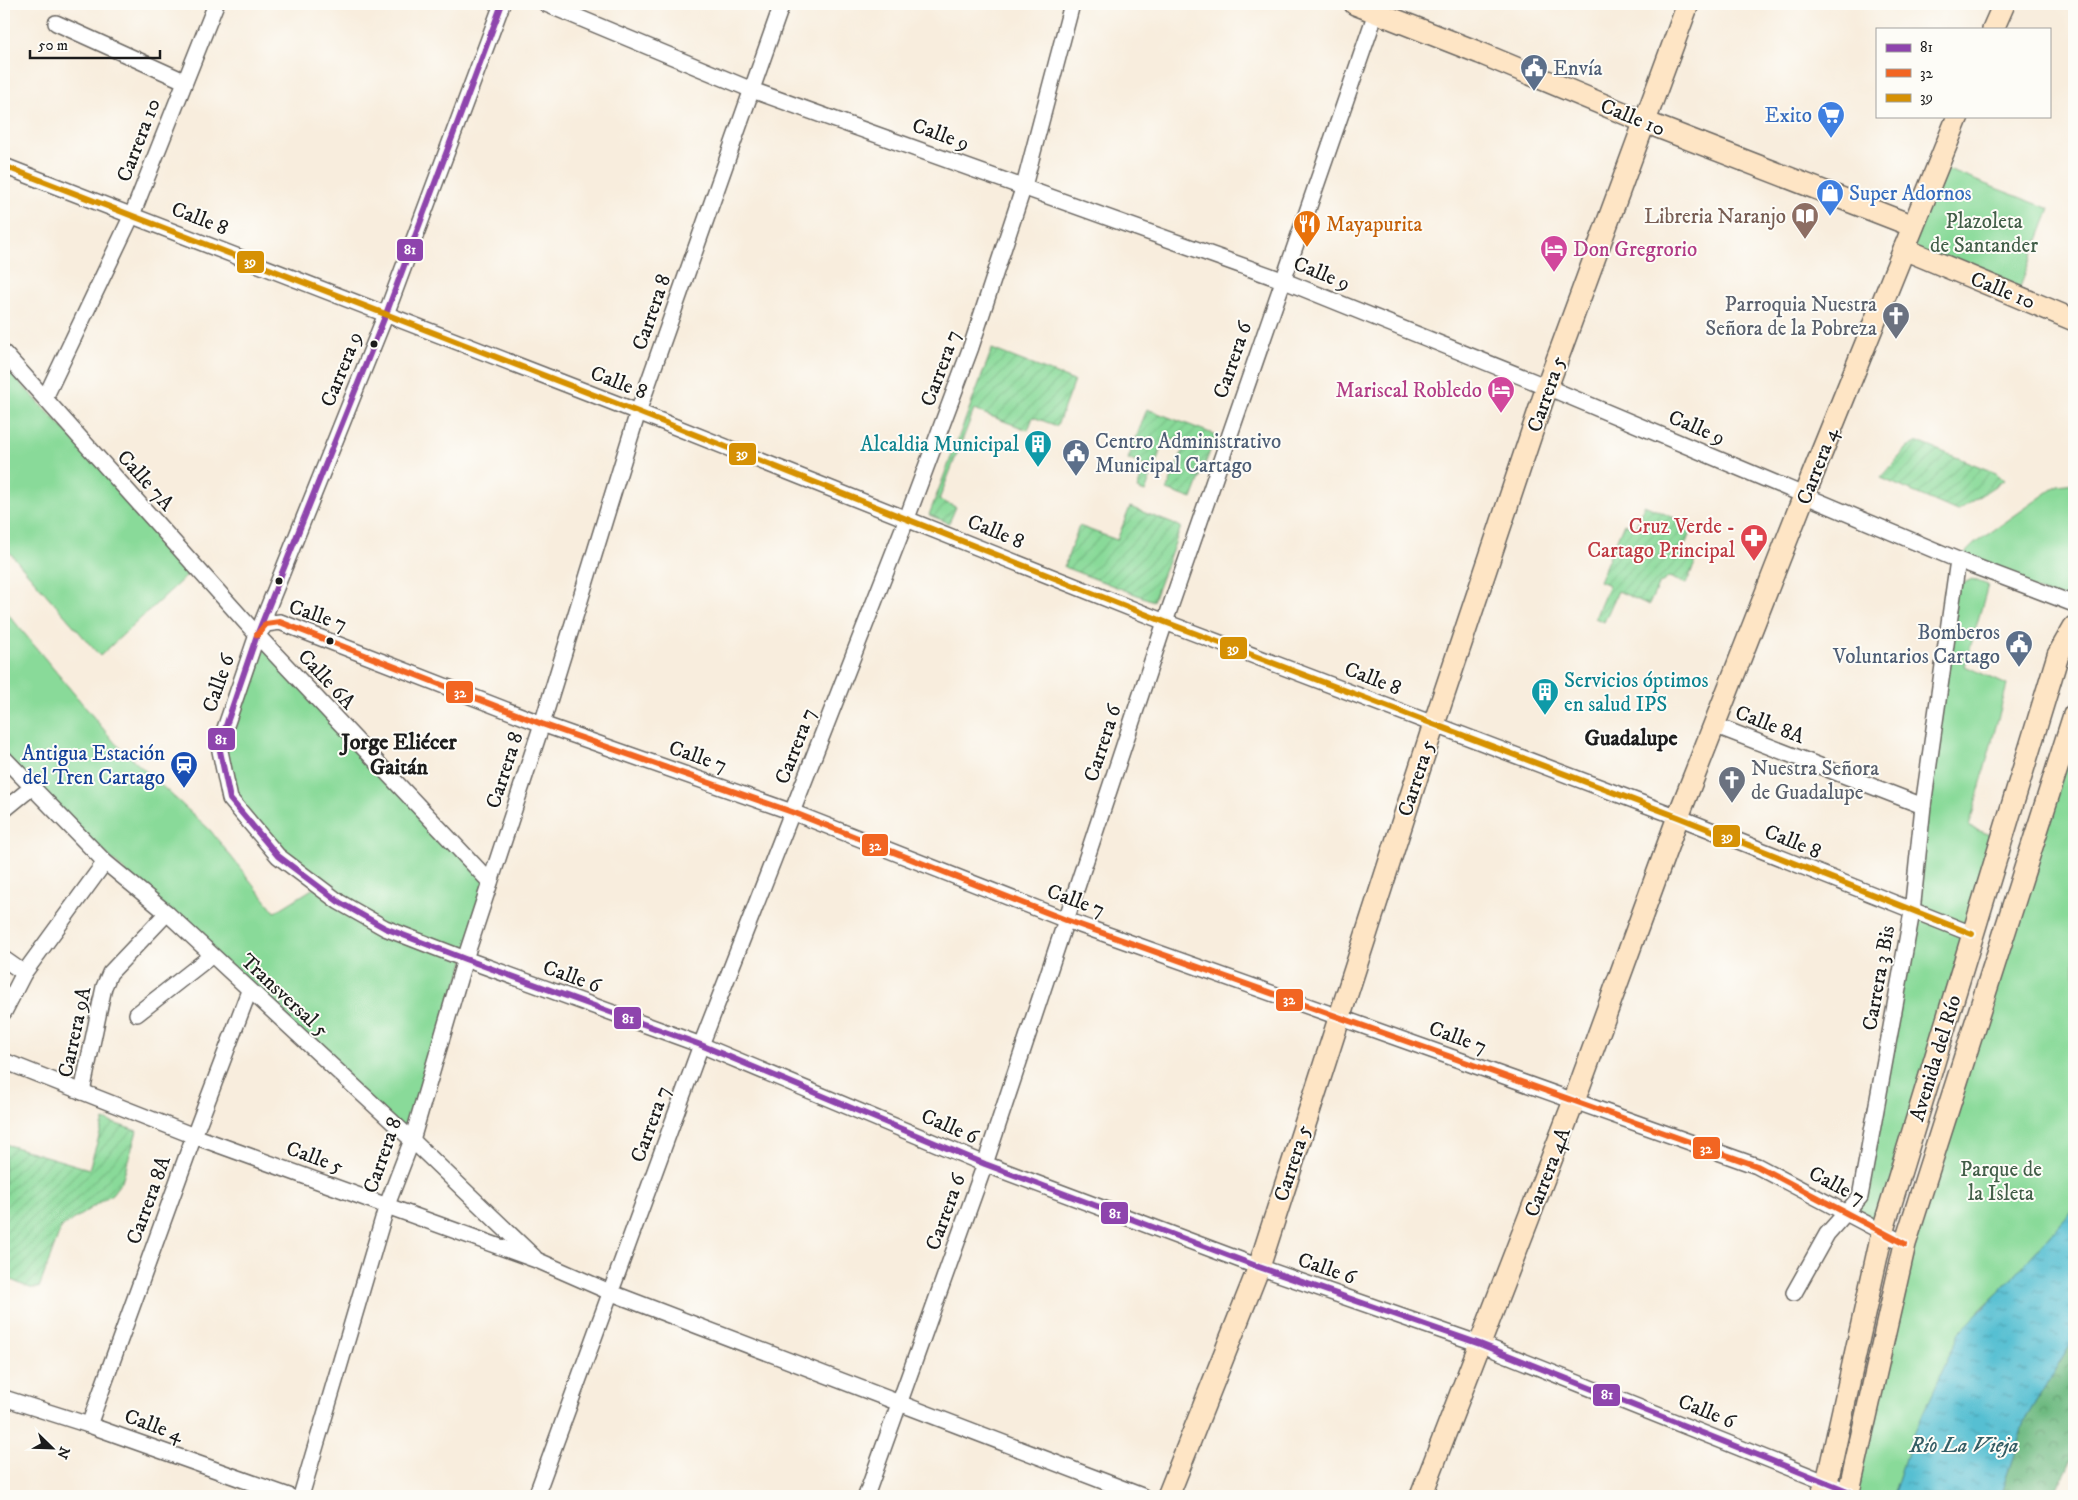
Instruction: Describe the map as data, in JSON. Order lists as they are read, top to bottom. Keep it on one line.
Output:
{"streets":{"main road":["Calle 10","Carrera 5","Carrera 4","Avenida del Río","Carrera 4A"],"street":["Calle 9","Carrera 10","Calle 8","Carrera 8","Carrera 6","Carrera 7","Carrera 9","Calle 7A","Calle 7","Calle 6A","Calle 6","Calle 8A","Carrera 3 Bis","Transversal 5","Carrera 9A","Calle 5","Carrera 8A","Calle 4"]},"crossings":[["Calle 10","Carrera 6"],["Calle 10","Carrera 5"],["Calle 10","Carrera 4"],["Calle 9","Carrera 8"],["Calle 9","Carrera 6"],["Calle 9","Carrera 7"],["Calle 9","Carrera 5"],["Calle 9","Carrera 4"],["Calle 9","Carrera 3 Bis"],["Carrera 10","Calle 8"],["Carrera 10","Calle 7A"],["Calle 8","Carrera 8"],["Calle 8","Carrera 6"],["Calle 8","Carrera 7"],["Calle 8","Carrera 9"],["Calle 8","Carrera 5"],["Calle 8","Carrera 4"],["Calle 8","Carrera 3 Bis"],["Calle 8","Avenida del Río"],["Calle 8","Carrera 4A"],["Carrera 8","Calle 7"],["Carrera 8","Calle 6A"],["Carrera 8","Calle 6"],["Carrera 8","Transversal 5"],["Carrera 8","Calle 5"],["Carrera 6","Calle 7"],["Carrera 6","Calle 6"],["Carrera 6","Calle 5"],["Carrera 7","Calle 7"],["Carrera 7","Calle 6"],["Carrera 7","Calle 5"],["Carrera 9","Calle 7A"],["Carrera 9","Calle 7"],["Carrera 9","Calle 6A"],["Carrera 9","Calle 6"],["Carrera 5","Calle 7"],["Carrera 5","Calle 6"],["Carrera 4","Calle 8A"],["Carrera 4","Carrera 4A"],["Calle 7A","Calle 7"],["Calle 7A","Calle 6A"],["Calle 7A","Calle 6"],["Calle 7","Calle 6A"],["Calle 7","Calle 6"],["Calle 7","Carrera 3 Bis"],["Calle 7","Avenida del Río"],["Calle 7","Carrera 4A"],["Calle 6A","Calle 6"],["Calle 6","Avenida del Río"],["Calle 6","Carrera 4A"],["Calle 8A","Carrera 3 Bis"],["Transversal 5","Carrera 9A"],["Transversal 5","Calle 5"],["Transversal 5","Carrera 8A"],["Carrera 9A","Calle 5"],["Calle 5","Carrera 8A"],["Carrera 8A","Calle 4"]],"districts":["Guadalupe","Jorge Eliécer Gaitán"],"water":["Río La Vieja"],"parks":["Plazoleta de Santander","Parque de la Isleta"],"places":{"public building":["Envía","Centro Administrativo Municipal Cartago","Bomberos Voluntarios Cartago"],"supermarket":["Exito"],"shop":["Super Adornos"],"library":["Libreria Naranjo"],"restaurant":["Mayapurita"],"hotel":["Don Gregrorio","Mariscal Robledo"],"church":["Parroquia Nuestra Señora de la Pobreza","Nuestra Señora de Guadalupe"],"building":["Alcaldia Municipal","Servicios óptimos en salud IPS"],"pharmacy":["Cruz Verde - Cartago Principal"],"station":["Antigua Estación del Tren Cartago"]},"lines":["transit line 81","transit line 39","transit line 32"],"legend":["81","32","39"],"scale_bar":"50 m","north":"bottom right"}
